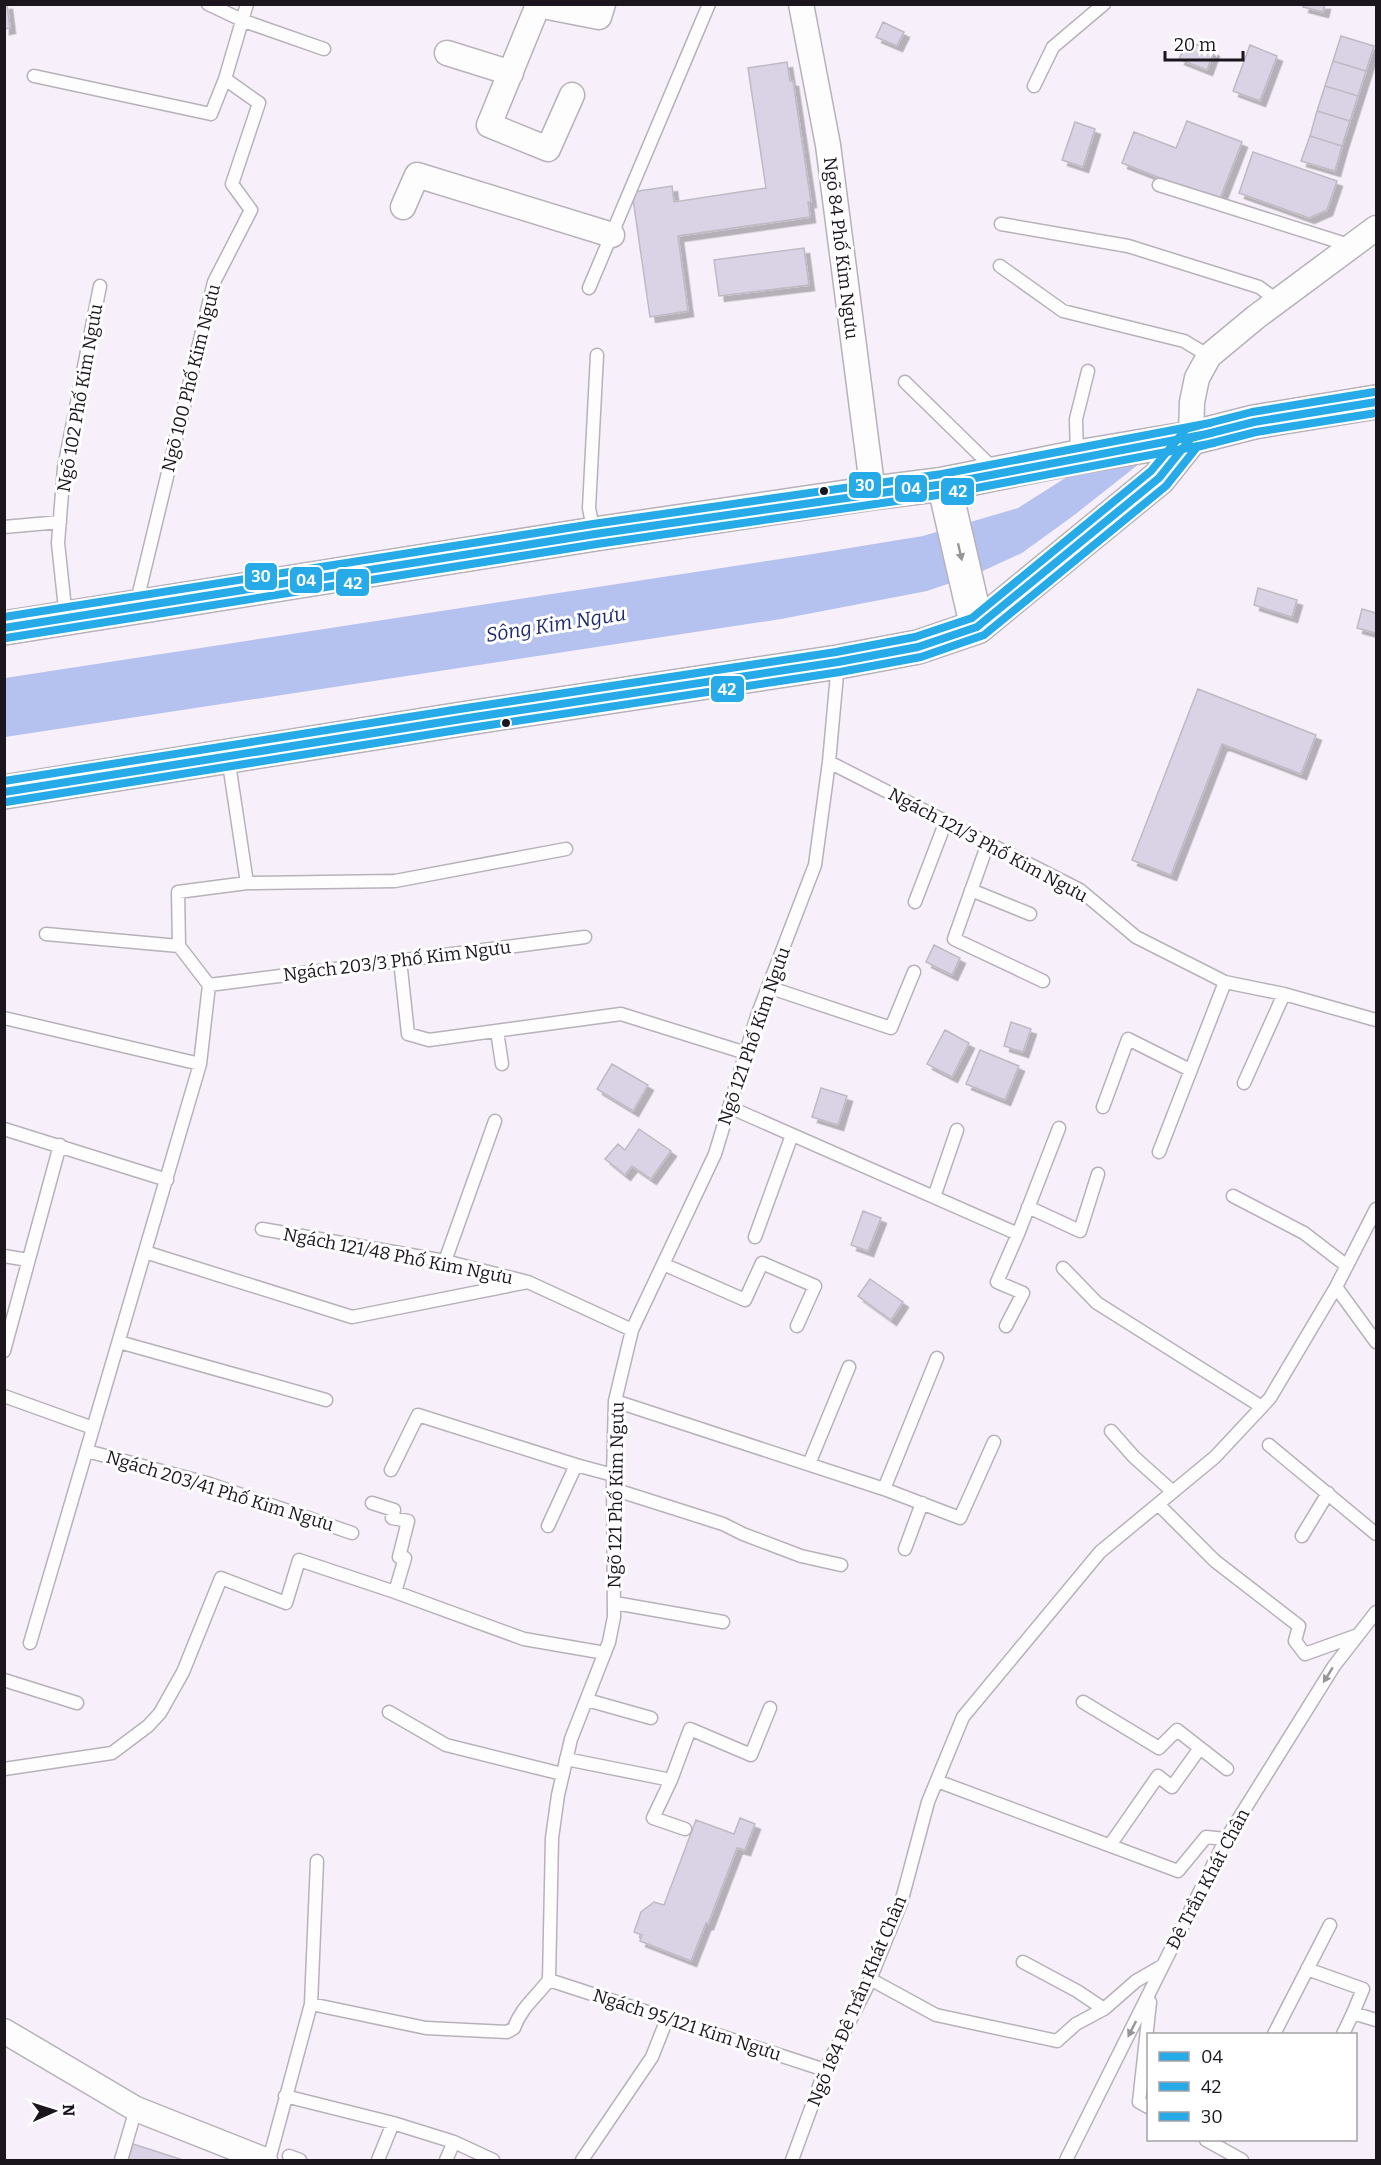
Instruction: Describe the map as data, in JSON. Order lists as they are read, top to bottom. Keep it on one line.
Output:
{"streets":{"street":["Ngõ 84 Phố Kim Ngưu"],"lane":["Ngõ 100 Phố Kim Ngưu","Ngõ 102 Phố Kim Ngưu","Ngách 121/3 Phố Kim Ngưu","Ngách 203/3 Phố Kim Ngưu","Ngõ 121 Phố Kim Ngưu","Ngách 121/48 Phố Kim Ngưu","Ngách 203/41 Phố Kim Ngưu","Đê Trần Khát Chân","Ngõ 184 Đê Trần Khát Chân","Ngách 95/121 Kim Ngưu"]},"crossings":[["Ngách 121/3 Phố Kim Ngưu","Ngõ 121 Phố Kim Ngưu"],["Ngõ 121 Phố Kim Ngưu","Ngách 121/48 Phố Kim Ngưu"],["Ngõ 121 Phố Kim Ngưu","Ngách 95/121 Kim Ngưu"],["Ngõ 184 Đê Trần Khát Chân","Ngách 95/121 Kim Ngưu"]],"one_way":["Đê Trần Khát Chân"],"water":["Sông Kim Ngưu"],"lines":["transit line 30","transit line 04","transit line 42"],"legend":["04","42","30"],"scale_bar":"20 m","north":"right"}
